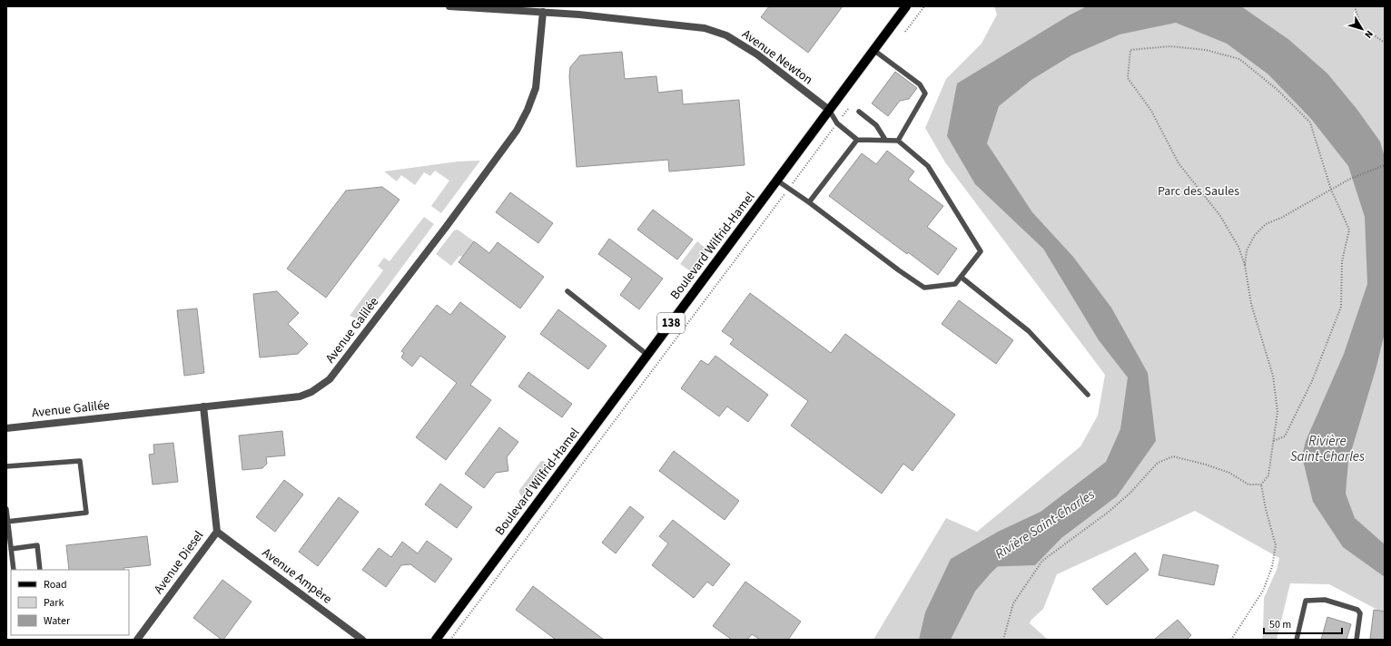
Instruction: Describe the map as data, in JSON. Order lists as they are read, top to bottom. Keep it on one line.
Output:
{"streets":{"main road":["Boulevard Wilfrid-Hamel","138"],"street":["Avenue Newton","Avenue Galilée","Avenue Diesel","Avenue Ampère"]},"crossings":[["Avenue Newton","Boulevard Wilfrid-Hamel"],["Avenue Newton","Avenue Galilée"],["Avenue Galilée","Avenue Diesel"],["Avenue Diesel","Avenue Ampère"]],"water":["Rivière Saint-Charles"],"parks":["Parc des Saules"],"legend":["Road","Park","Water"],"scale_bar":"50 m","north":"bottom right"}
